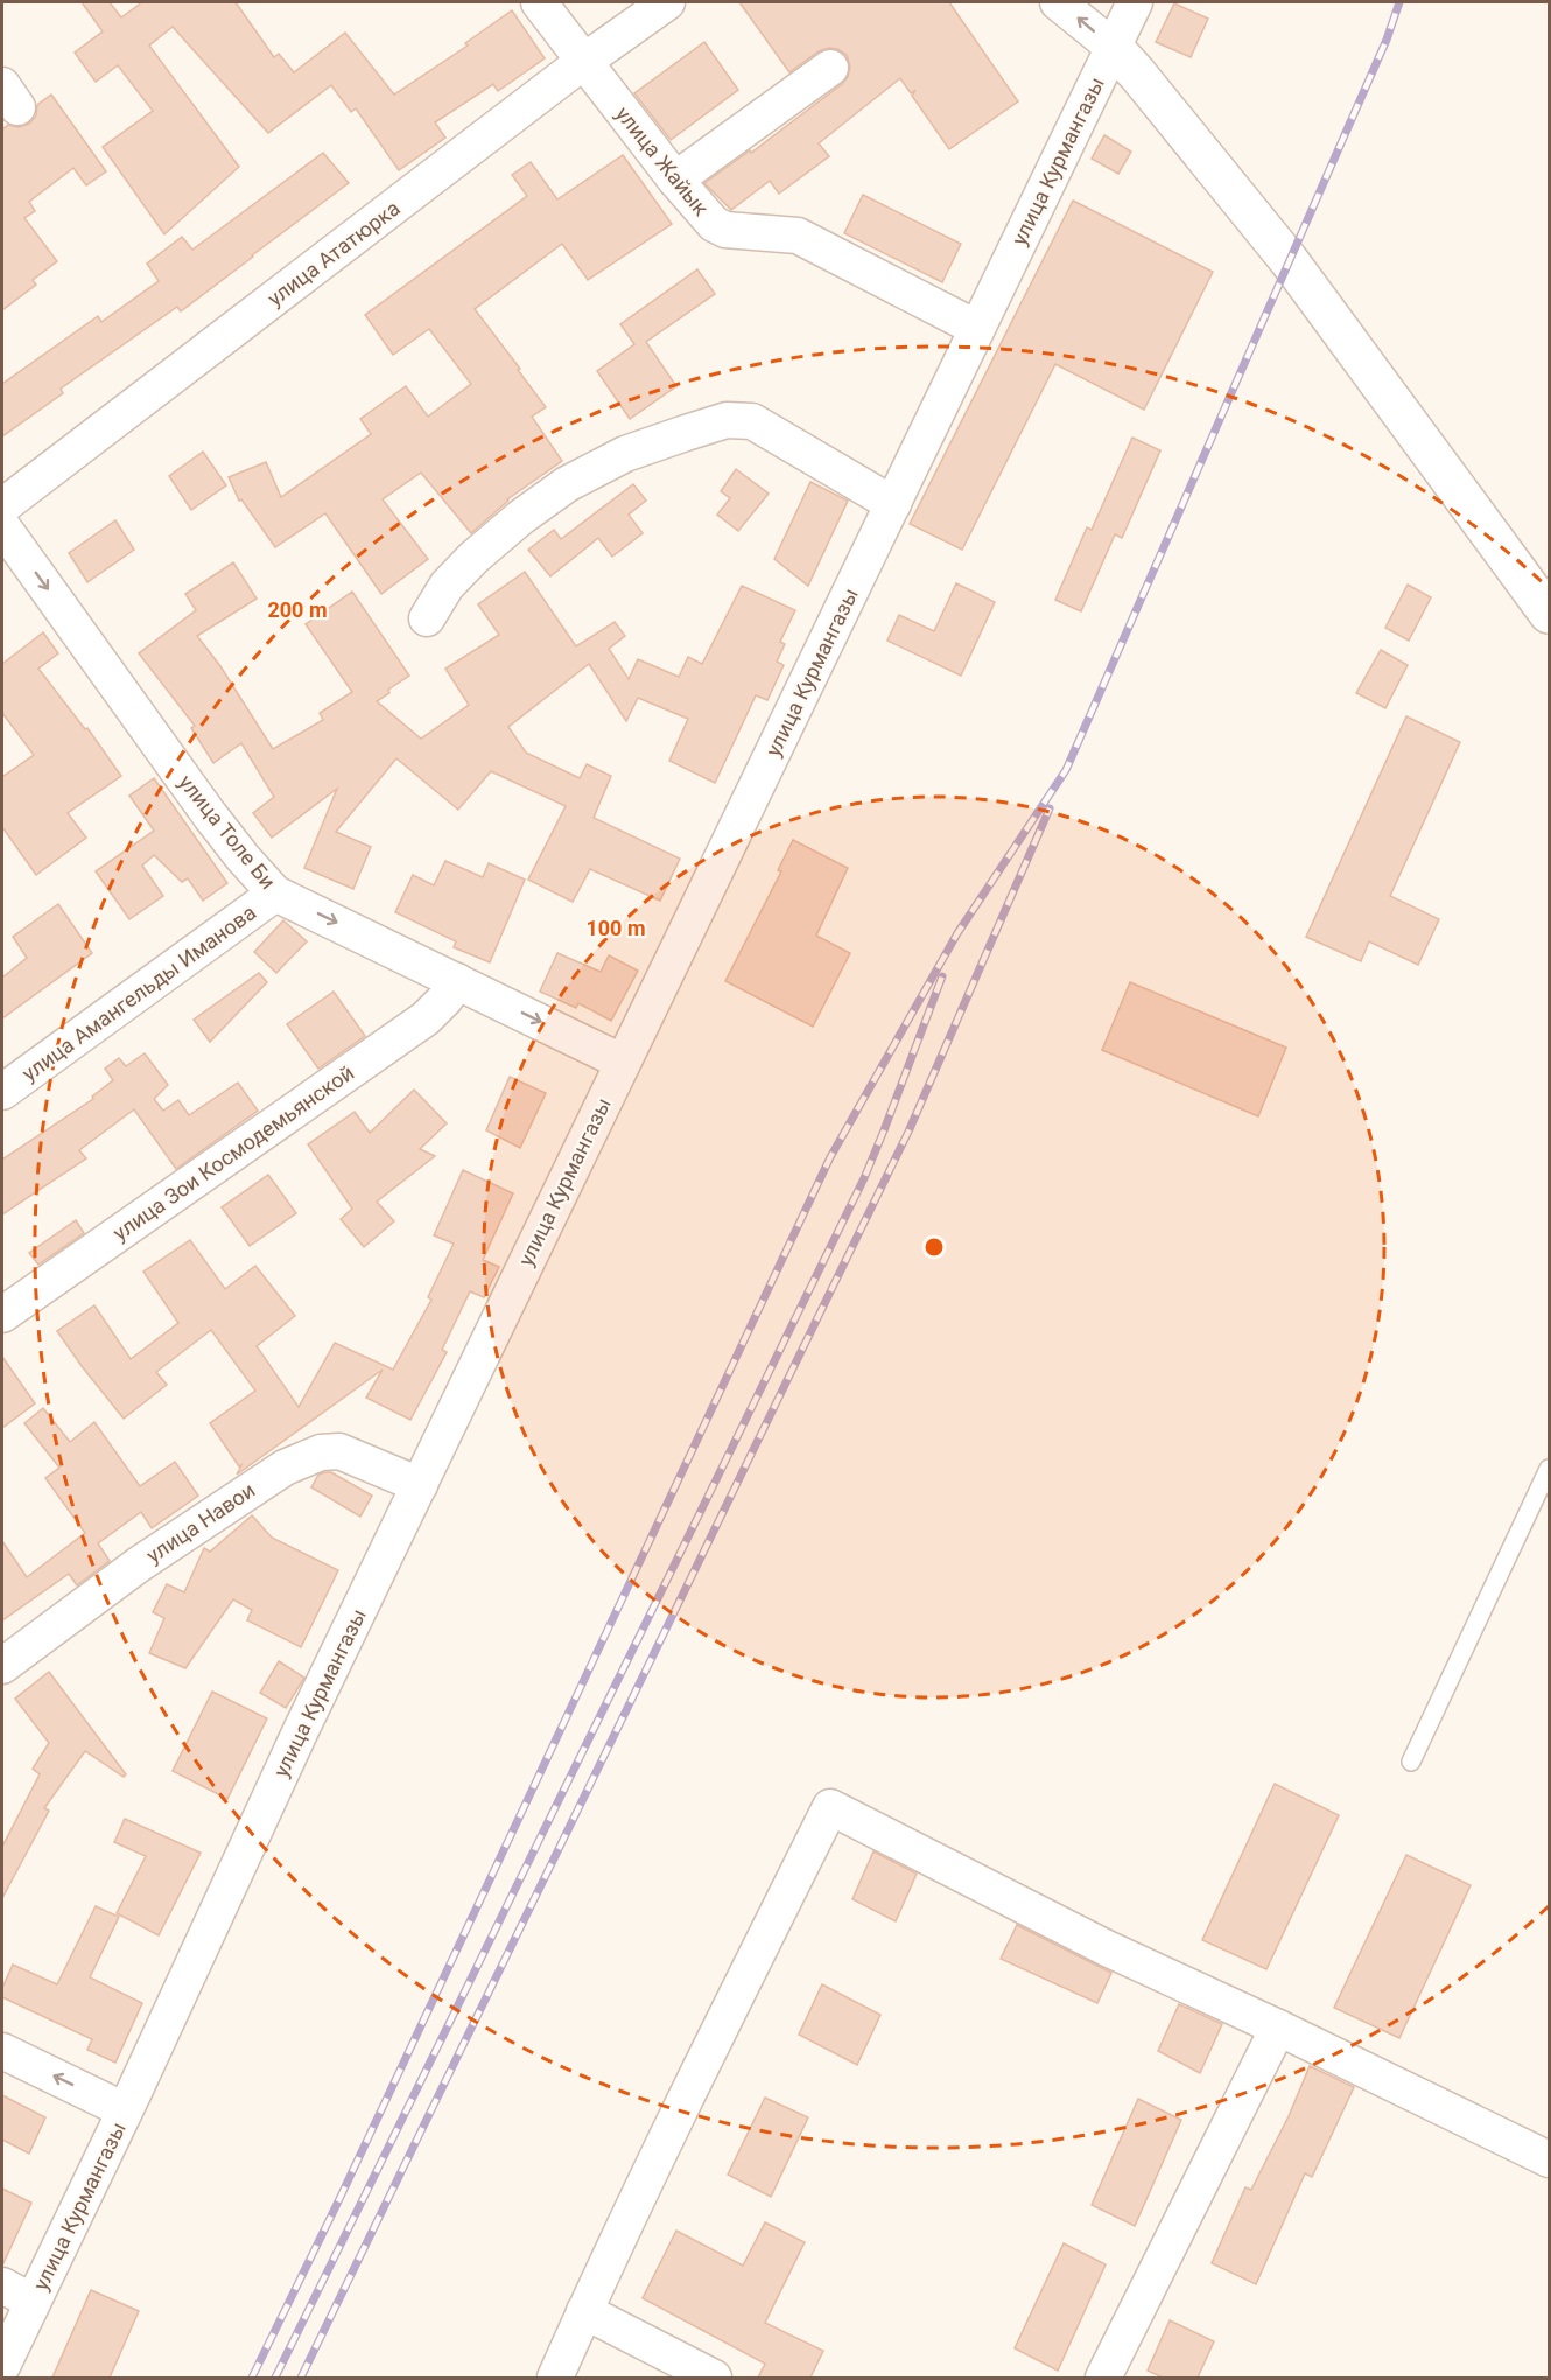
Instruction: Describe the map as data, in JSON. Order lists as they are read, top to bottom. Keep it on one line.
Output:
{"streets":{"street":["улица Жайык","улица Курмангазы","улица Ататюрка","улица Толе Би","улица Амангельды Иманова","улица Зои Космодемьянской","улица Навои"]},"crossings":[["улица Жайык","улица Курмангазы"],["улица Жайык","улица Ататюрка"],["улица Курмангазы","улица Толе Би"],["улица Курмангазы","улица Навои"],["улица Толе Би","улица Амангельды Иманова"],["улица Толе Би","улица Зои Космодемьянской"]],"one_way":["улица Толе Би"],"rings":["200 m","100 m"]}
